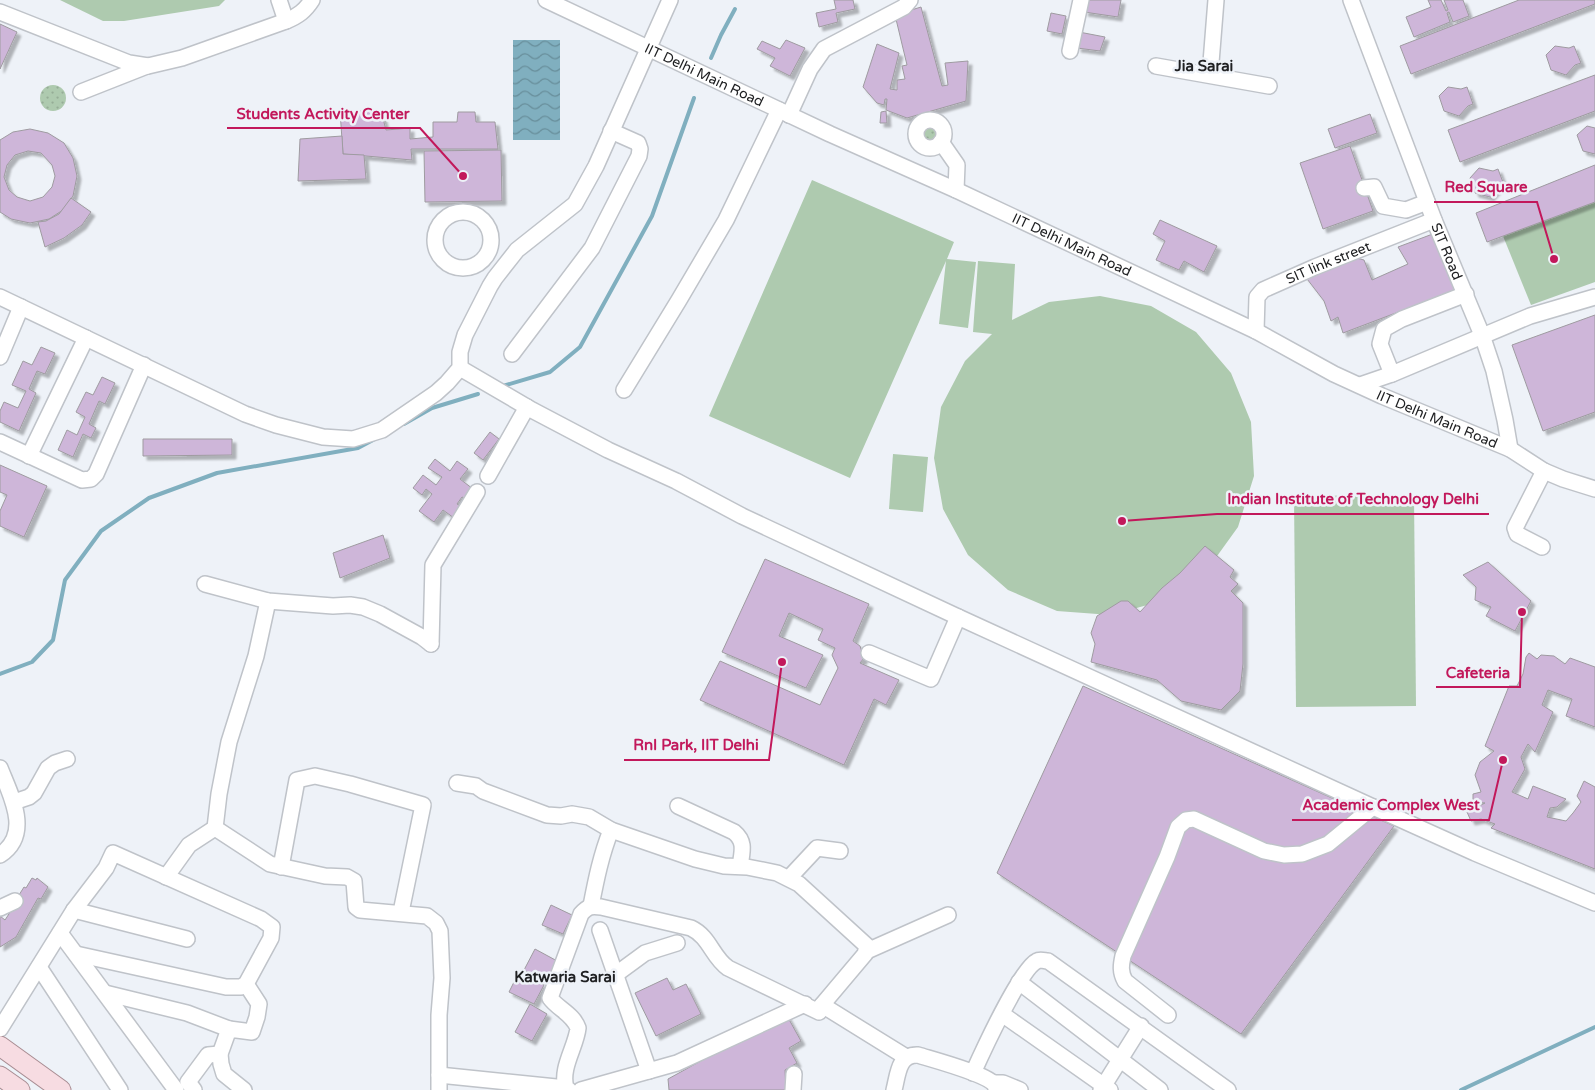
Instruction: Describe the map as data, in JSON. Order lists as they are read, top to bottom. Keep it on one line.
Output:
{"streets":{"street":["IIT Delhi Main Road","SIT Road","SIT link street"]},"crossings":[["IIT Delhi Main Road","SIT Road"],["IIT Delhi Main Road","SIT link street"],["SIT Road","SIT link street"]],"districts":["Jia Sarai","Katwaria Sarai"],"places":["Students Activity Center","Red Square","Indian Institute of Technology Delhi","Cafeteria","RnI Park, IIT Delhi","Academic Complex West"]}
